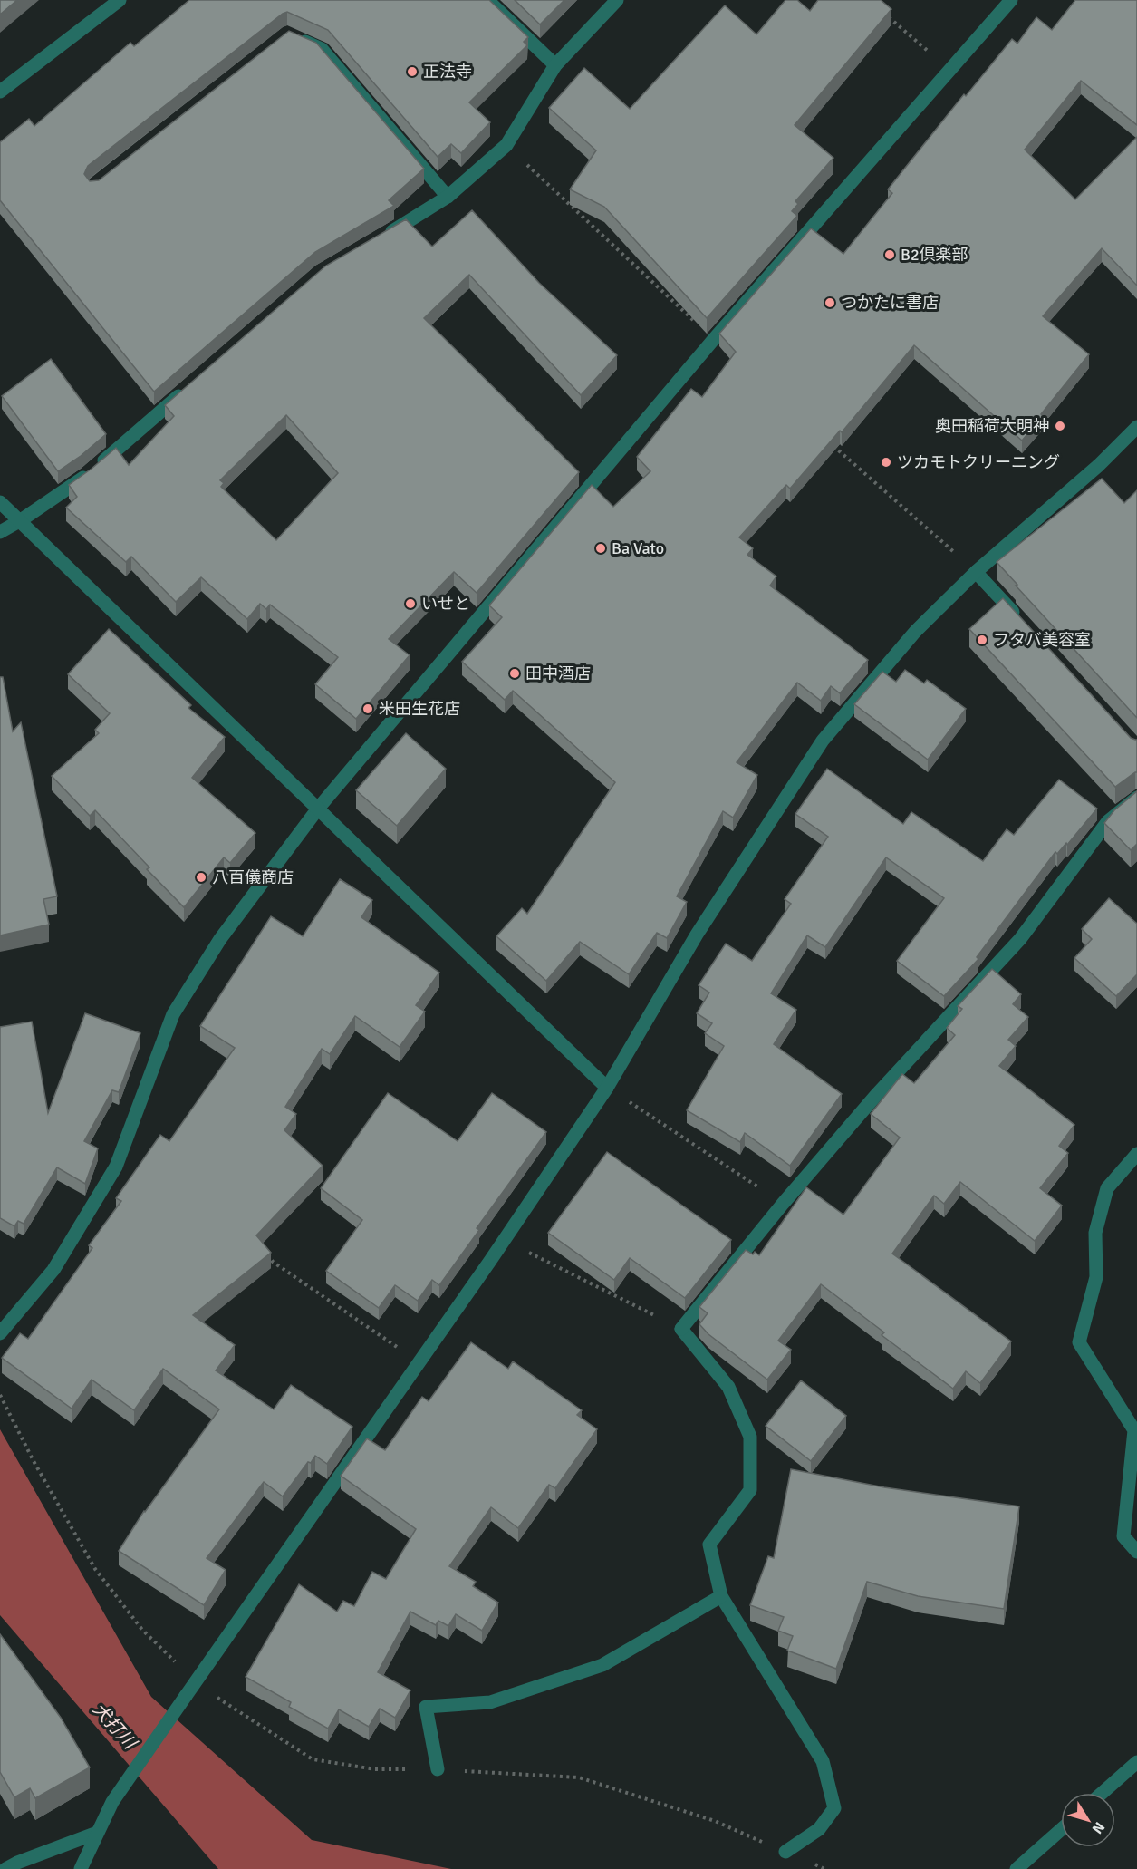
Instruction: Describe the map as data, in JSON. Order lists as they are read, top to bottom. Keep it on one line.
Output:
{"water":["犬打川"],"places":["正法寺","B2倶楽部","つかたに書店","奥田稲荷大明神","ツカモトクリーニング","Ba Vato","いせと","フタバ美容室","田中酒店","米田生花店","八百儀商店"],"north":"bottom right"}
